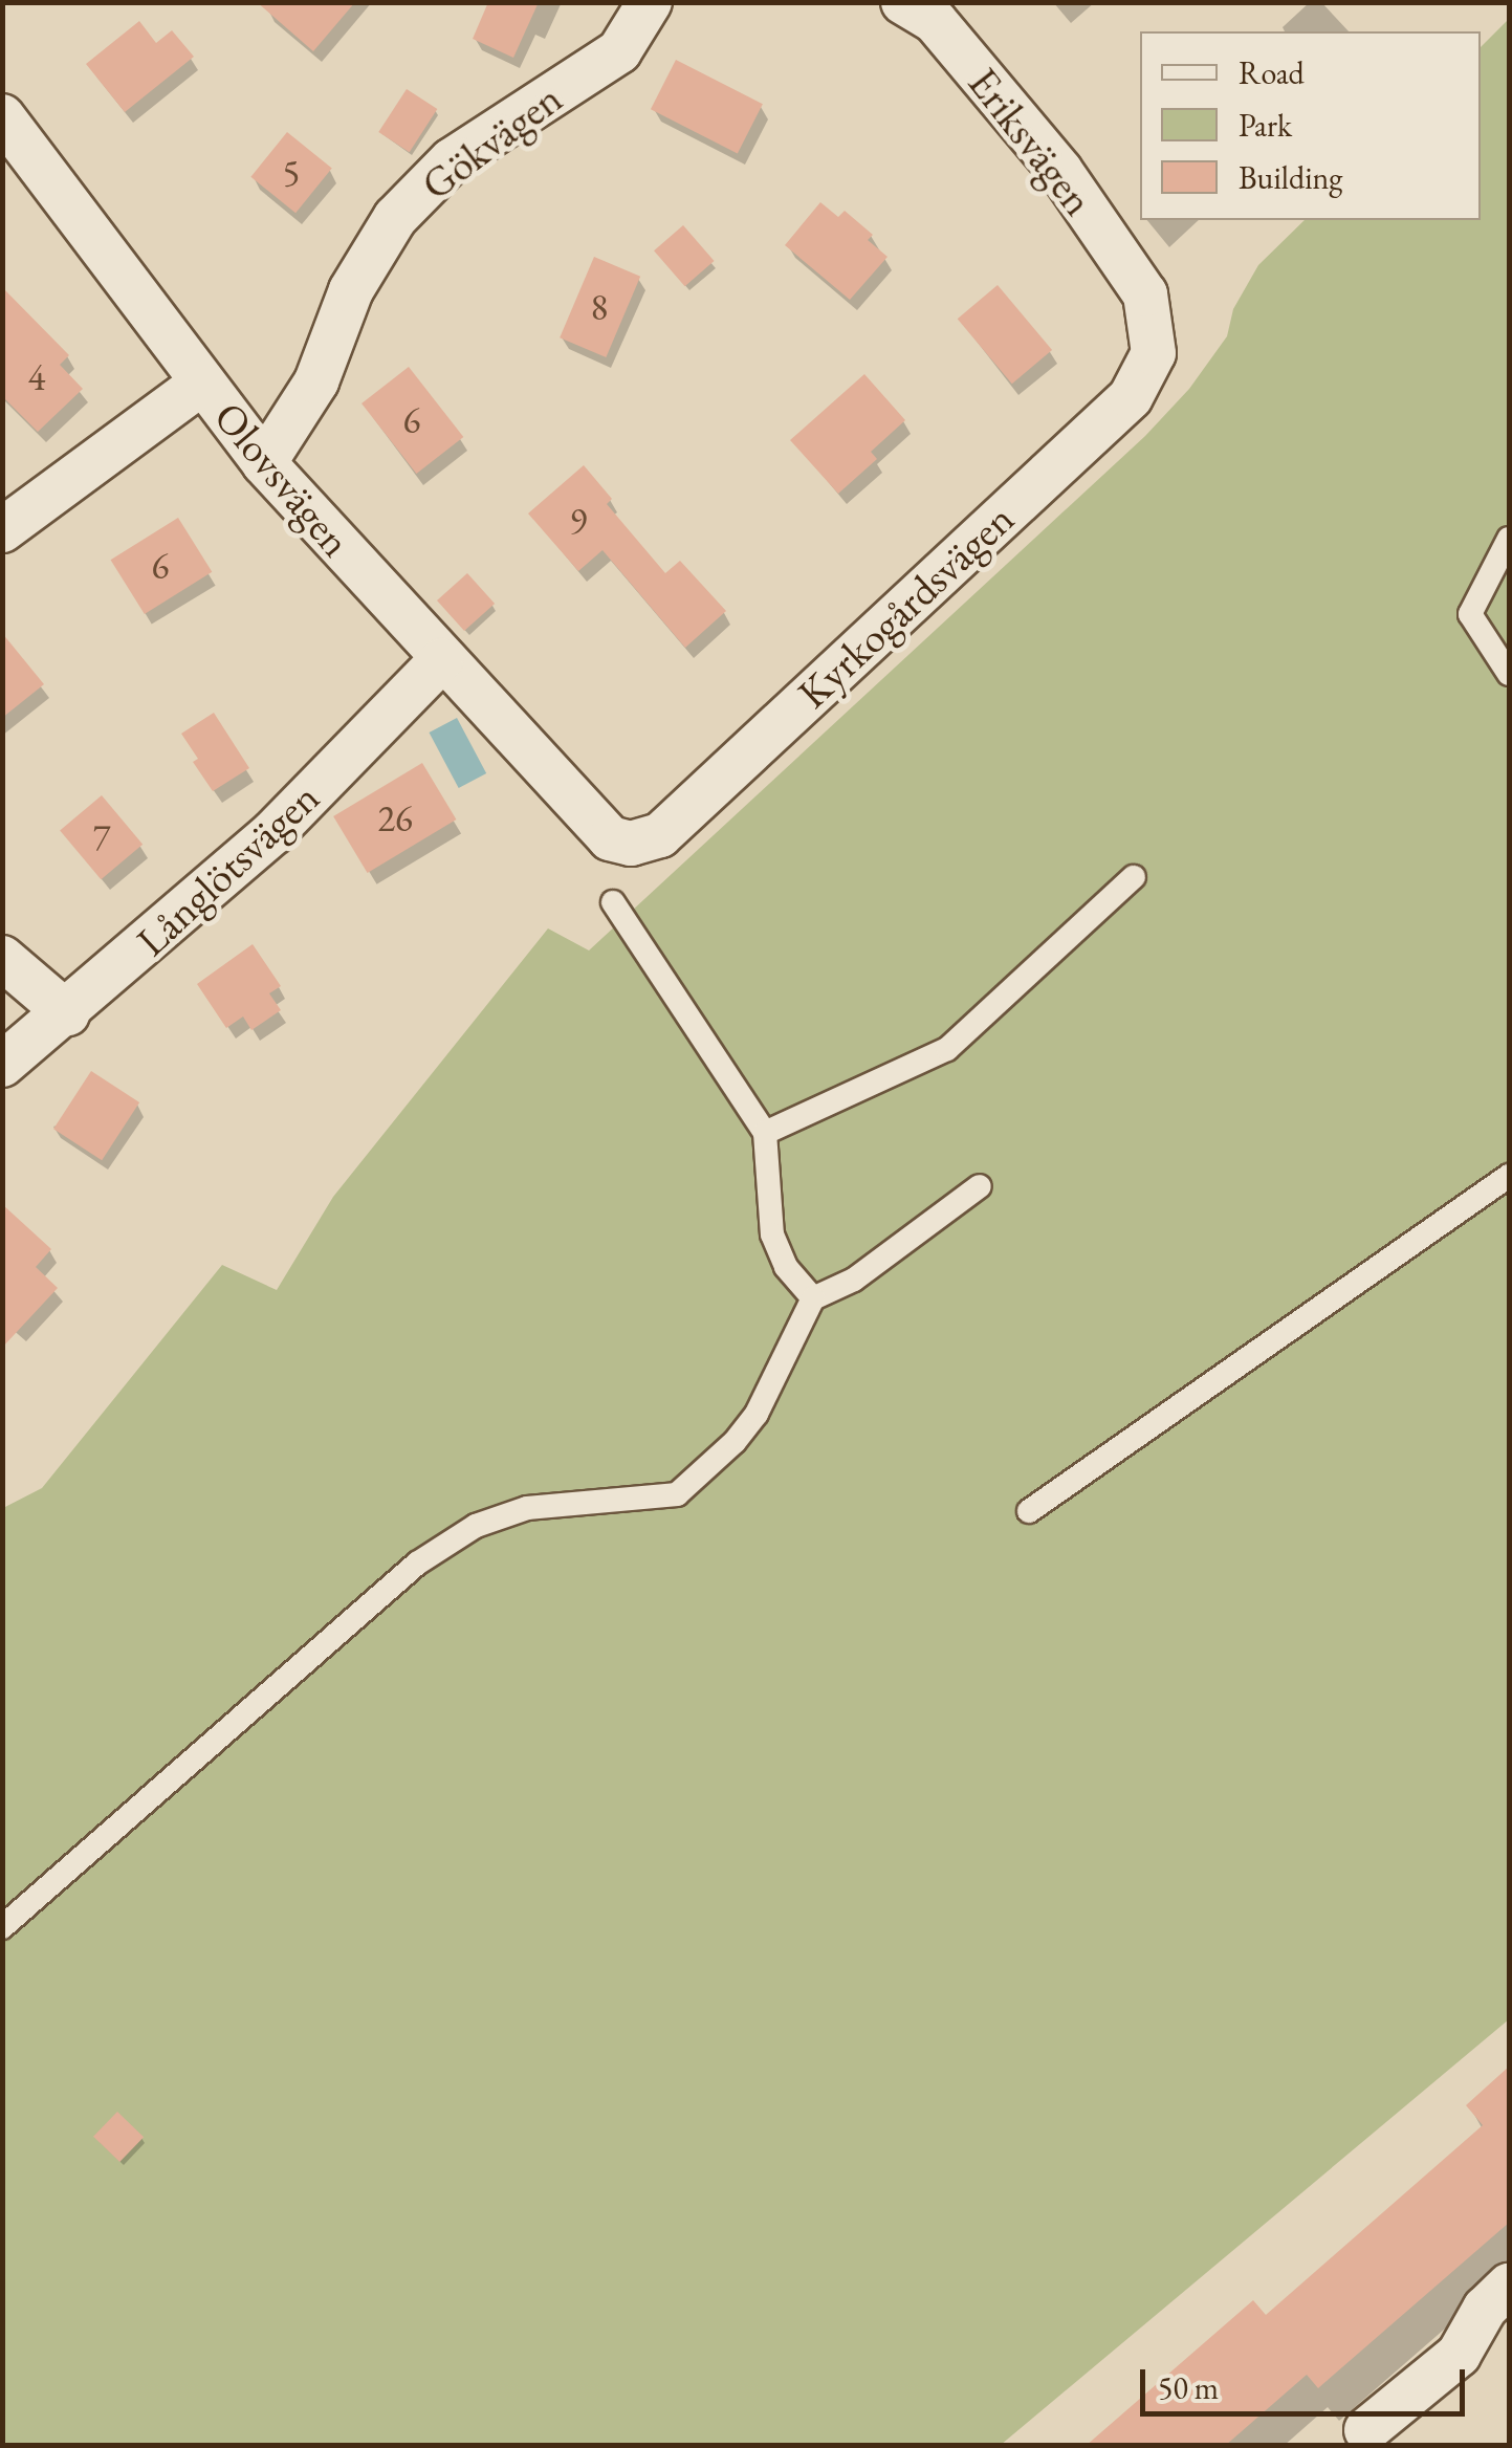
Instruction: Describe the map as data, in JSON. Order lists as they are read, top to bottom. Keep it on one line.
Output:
{"streets":{"street":["Gökvägen","Eriksvägen","Olovsvägen","Kyrkogårdsvägen","Långlötsvägen"]},"crossings":[["Gökvägen","Olovsvägen"],["Eriksvägen","Kyrkogårdsvägen"],["Olovsvägen","Kyrkogårdsvägen"],["Olovsvägen","Långlötsvägen"]],"house_numbers":["5","8","4","6","9","6","26","7"],"legend":["Road","Park","Building"],"scale_bar":"50 m"}
